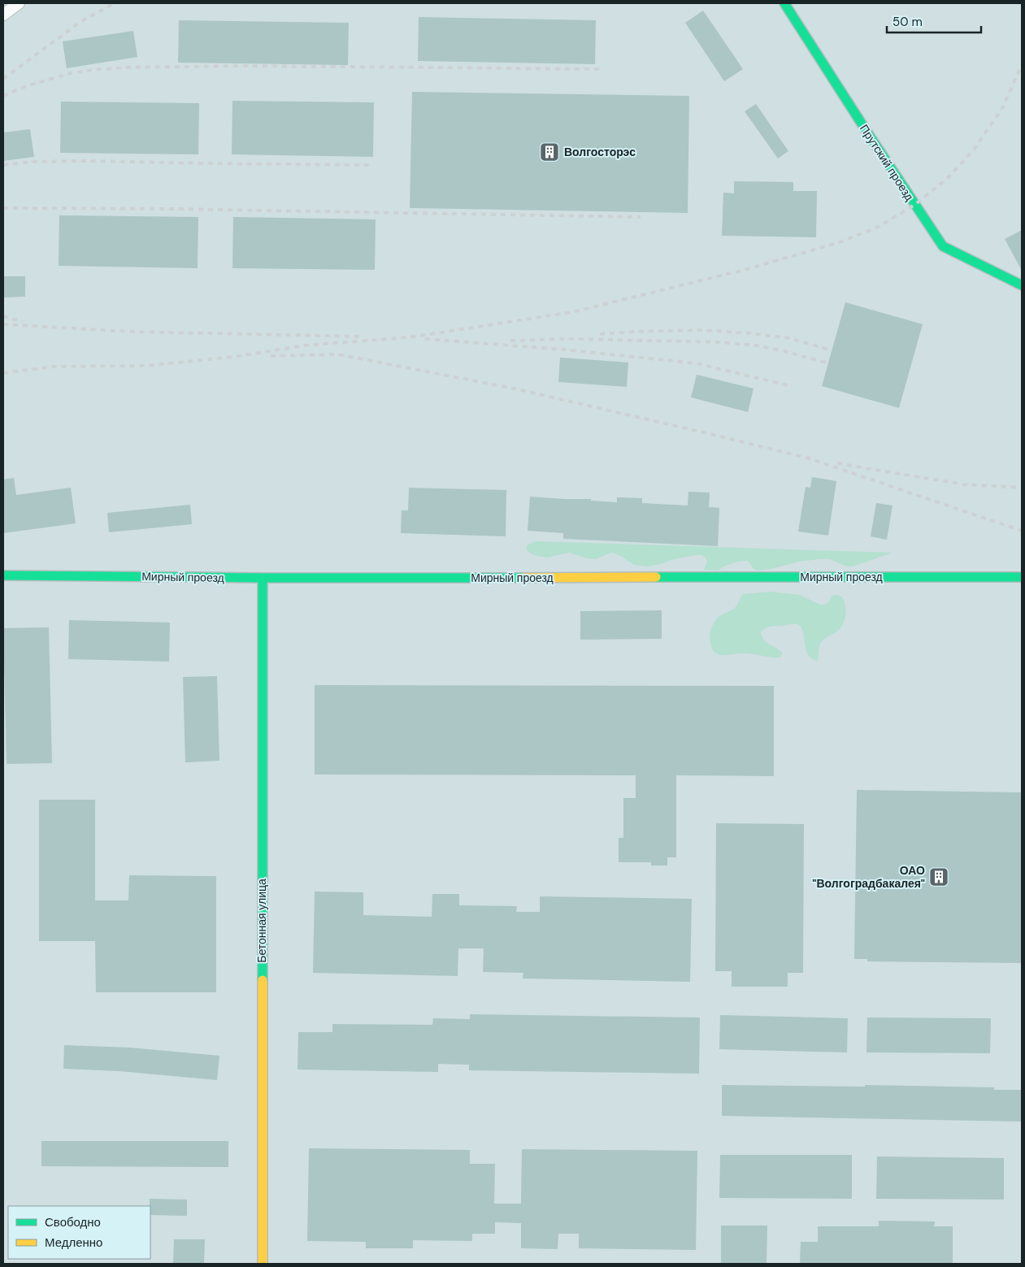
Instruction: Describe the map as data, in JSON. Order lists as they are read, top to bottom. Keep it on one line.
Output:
{"streets":{"street":["Прутский проезд","Мирный проезд","Бетонная улица"]},"crossings":[["Мирный проезд","Бетонная улица"]],"places":{"building":["Волгосторэс","ОАО \"Волгоградбакалея\""]},"legend":["Свободно","Медленно"],"scale_bar":"50 m"}
